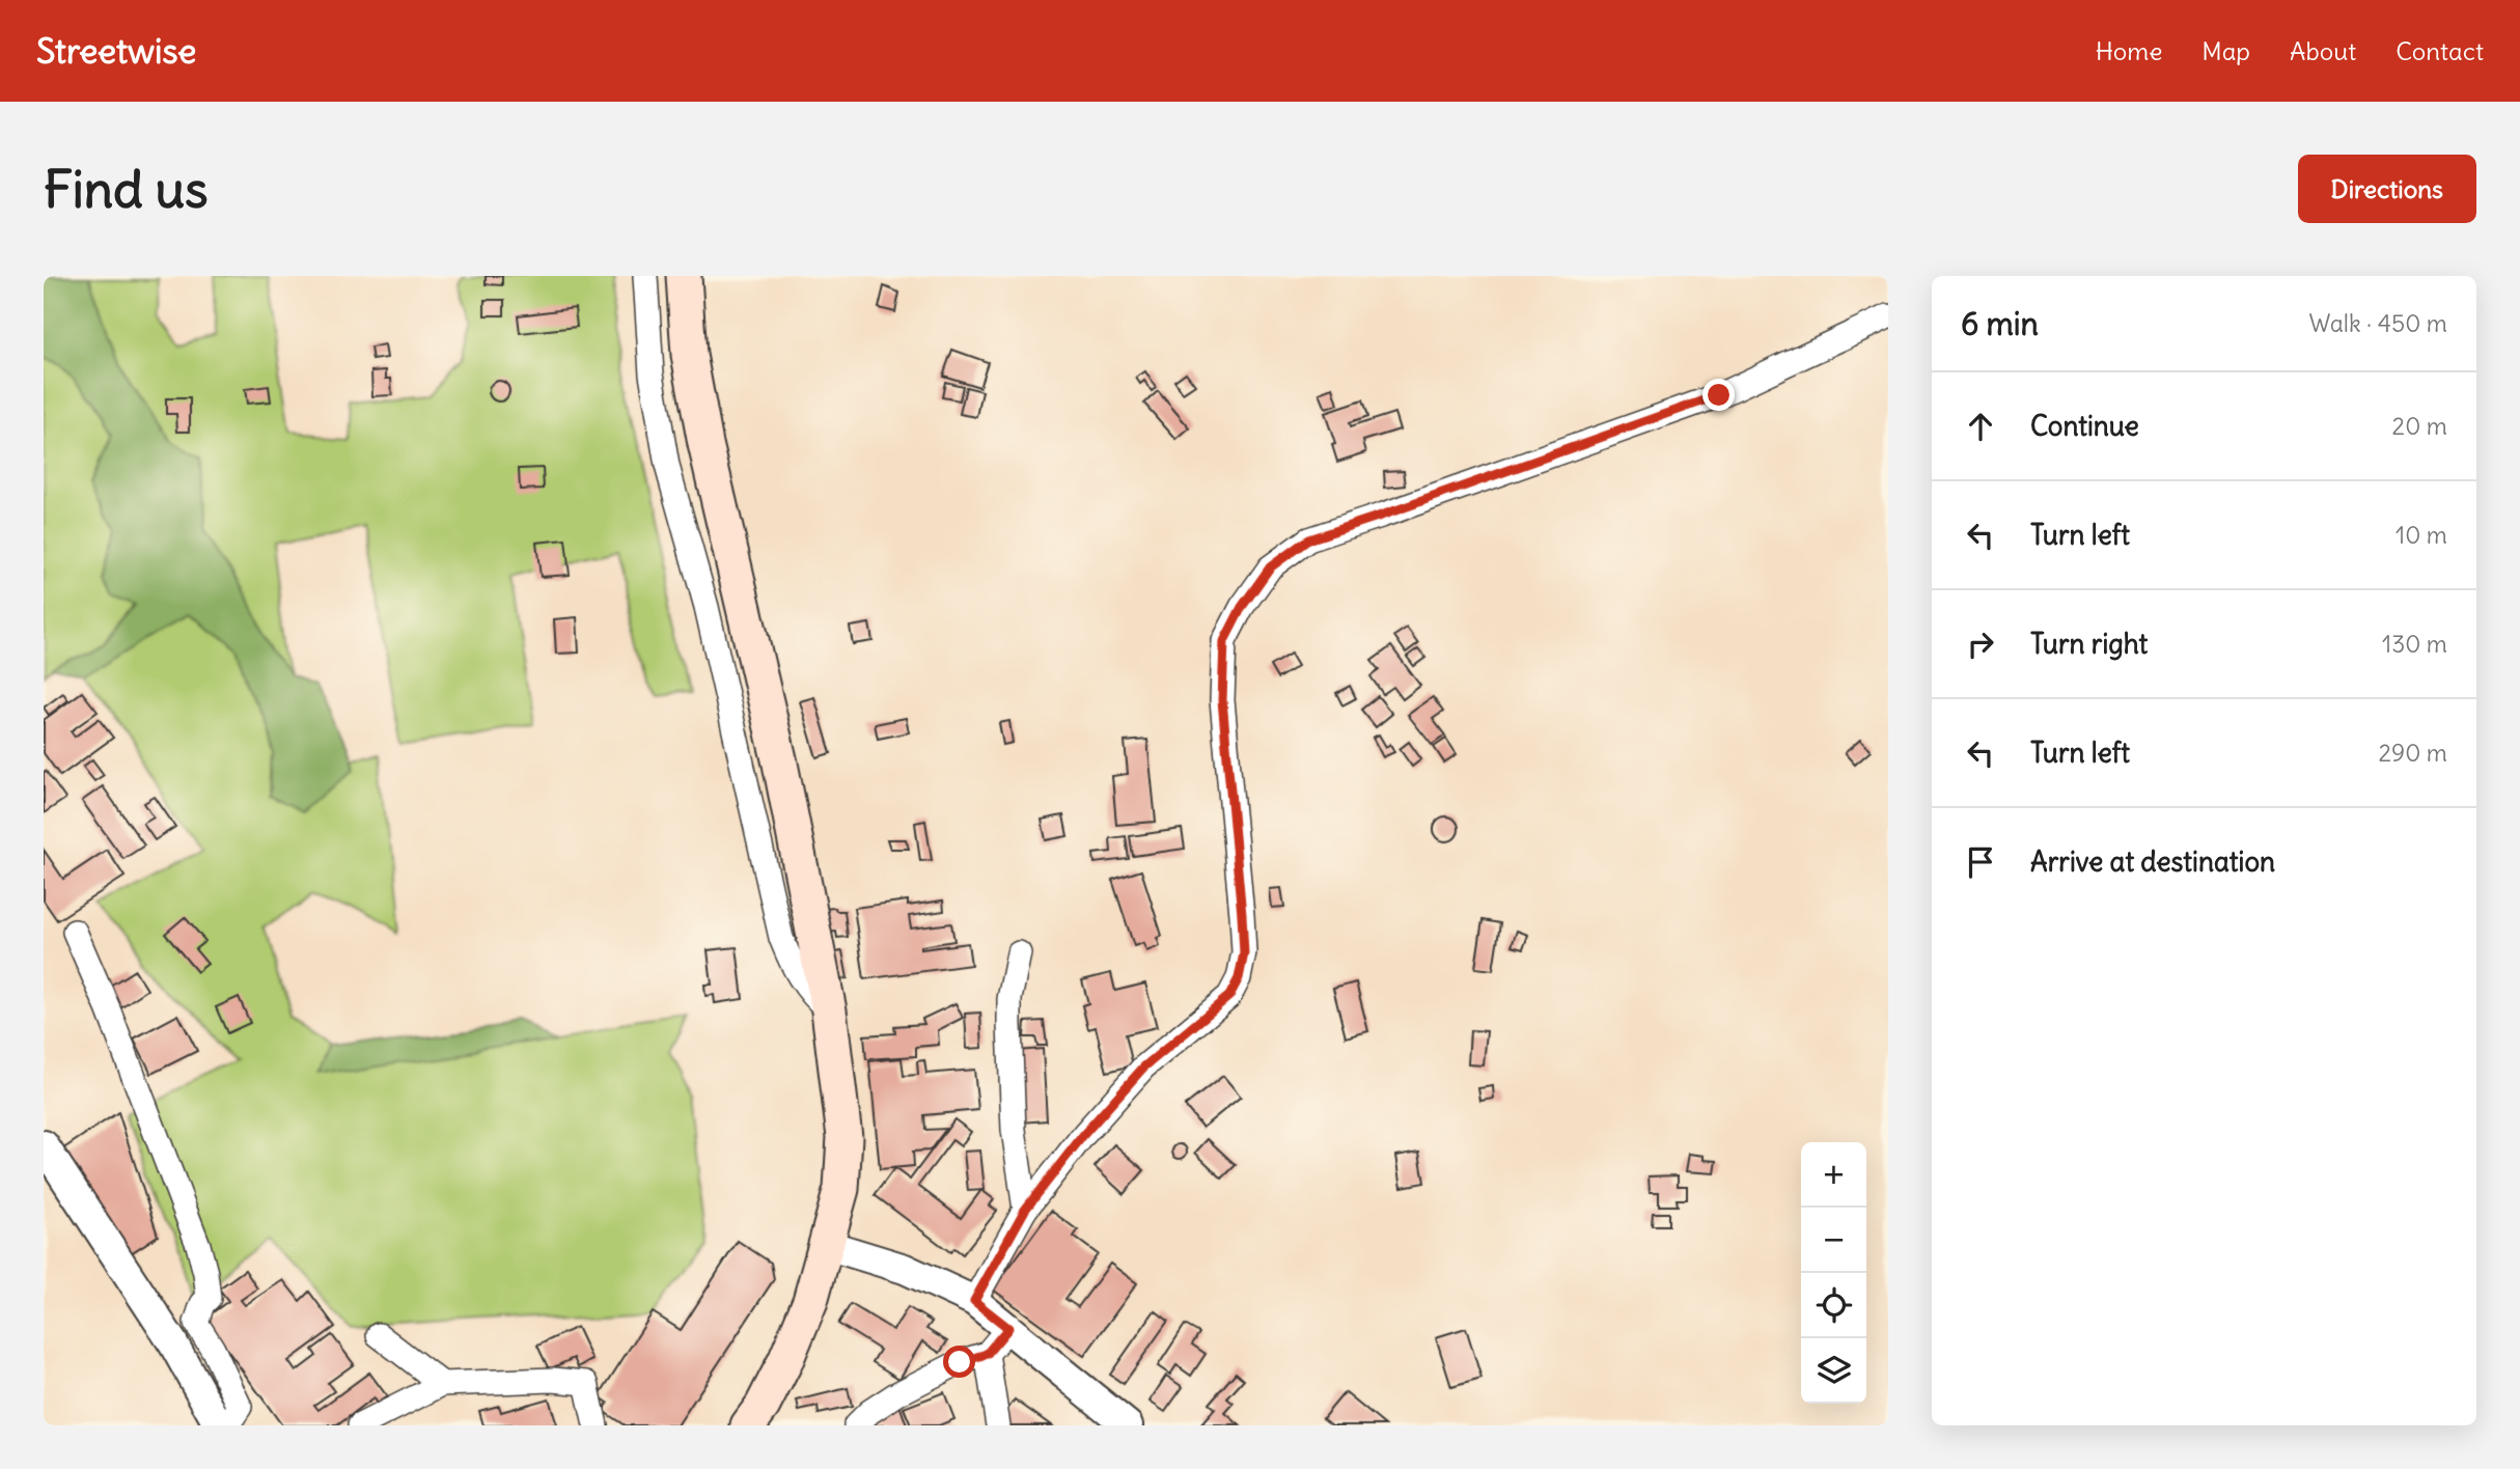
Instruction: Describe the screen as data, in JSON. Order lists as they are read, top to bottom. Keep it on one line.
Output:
{"page":{"header":"Streetwise","nav":["Home","Map","About","Contact"],"buttons":"Directions","title":"Find us","heading":["6 min","Walk · 450 m"],"list":[["Continue","20 m"],["Turn left","10 m"],["Turn right","130 m"],["Turn left","290 m"],"Arrive at destination"],"map_buttons":["+","−"]}}
